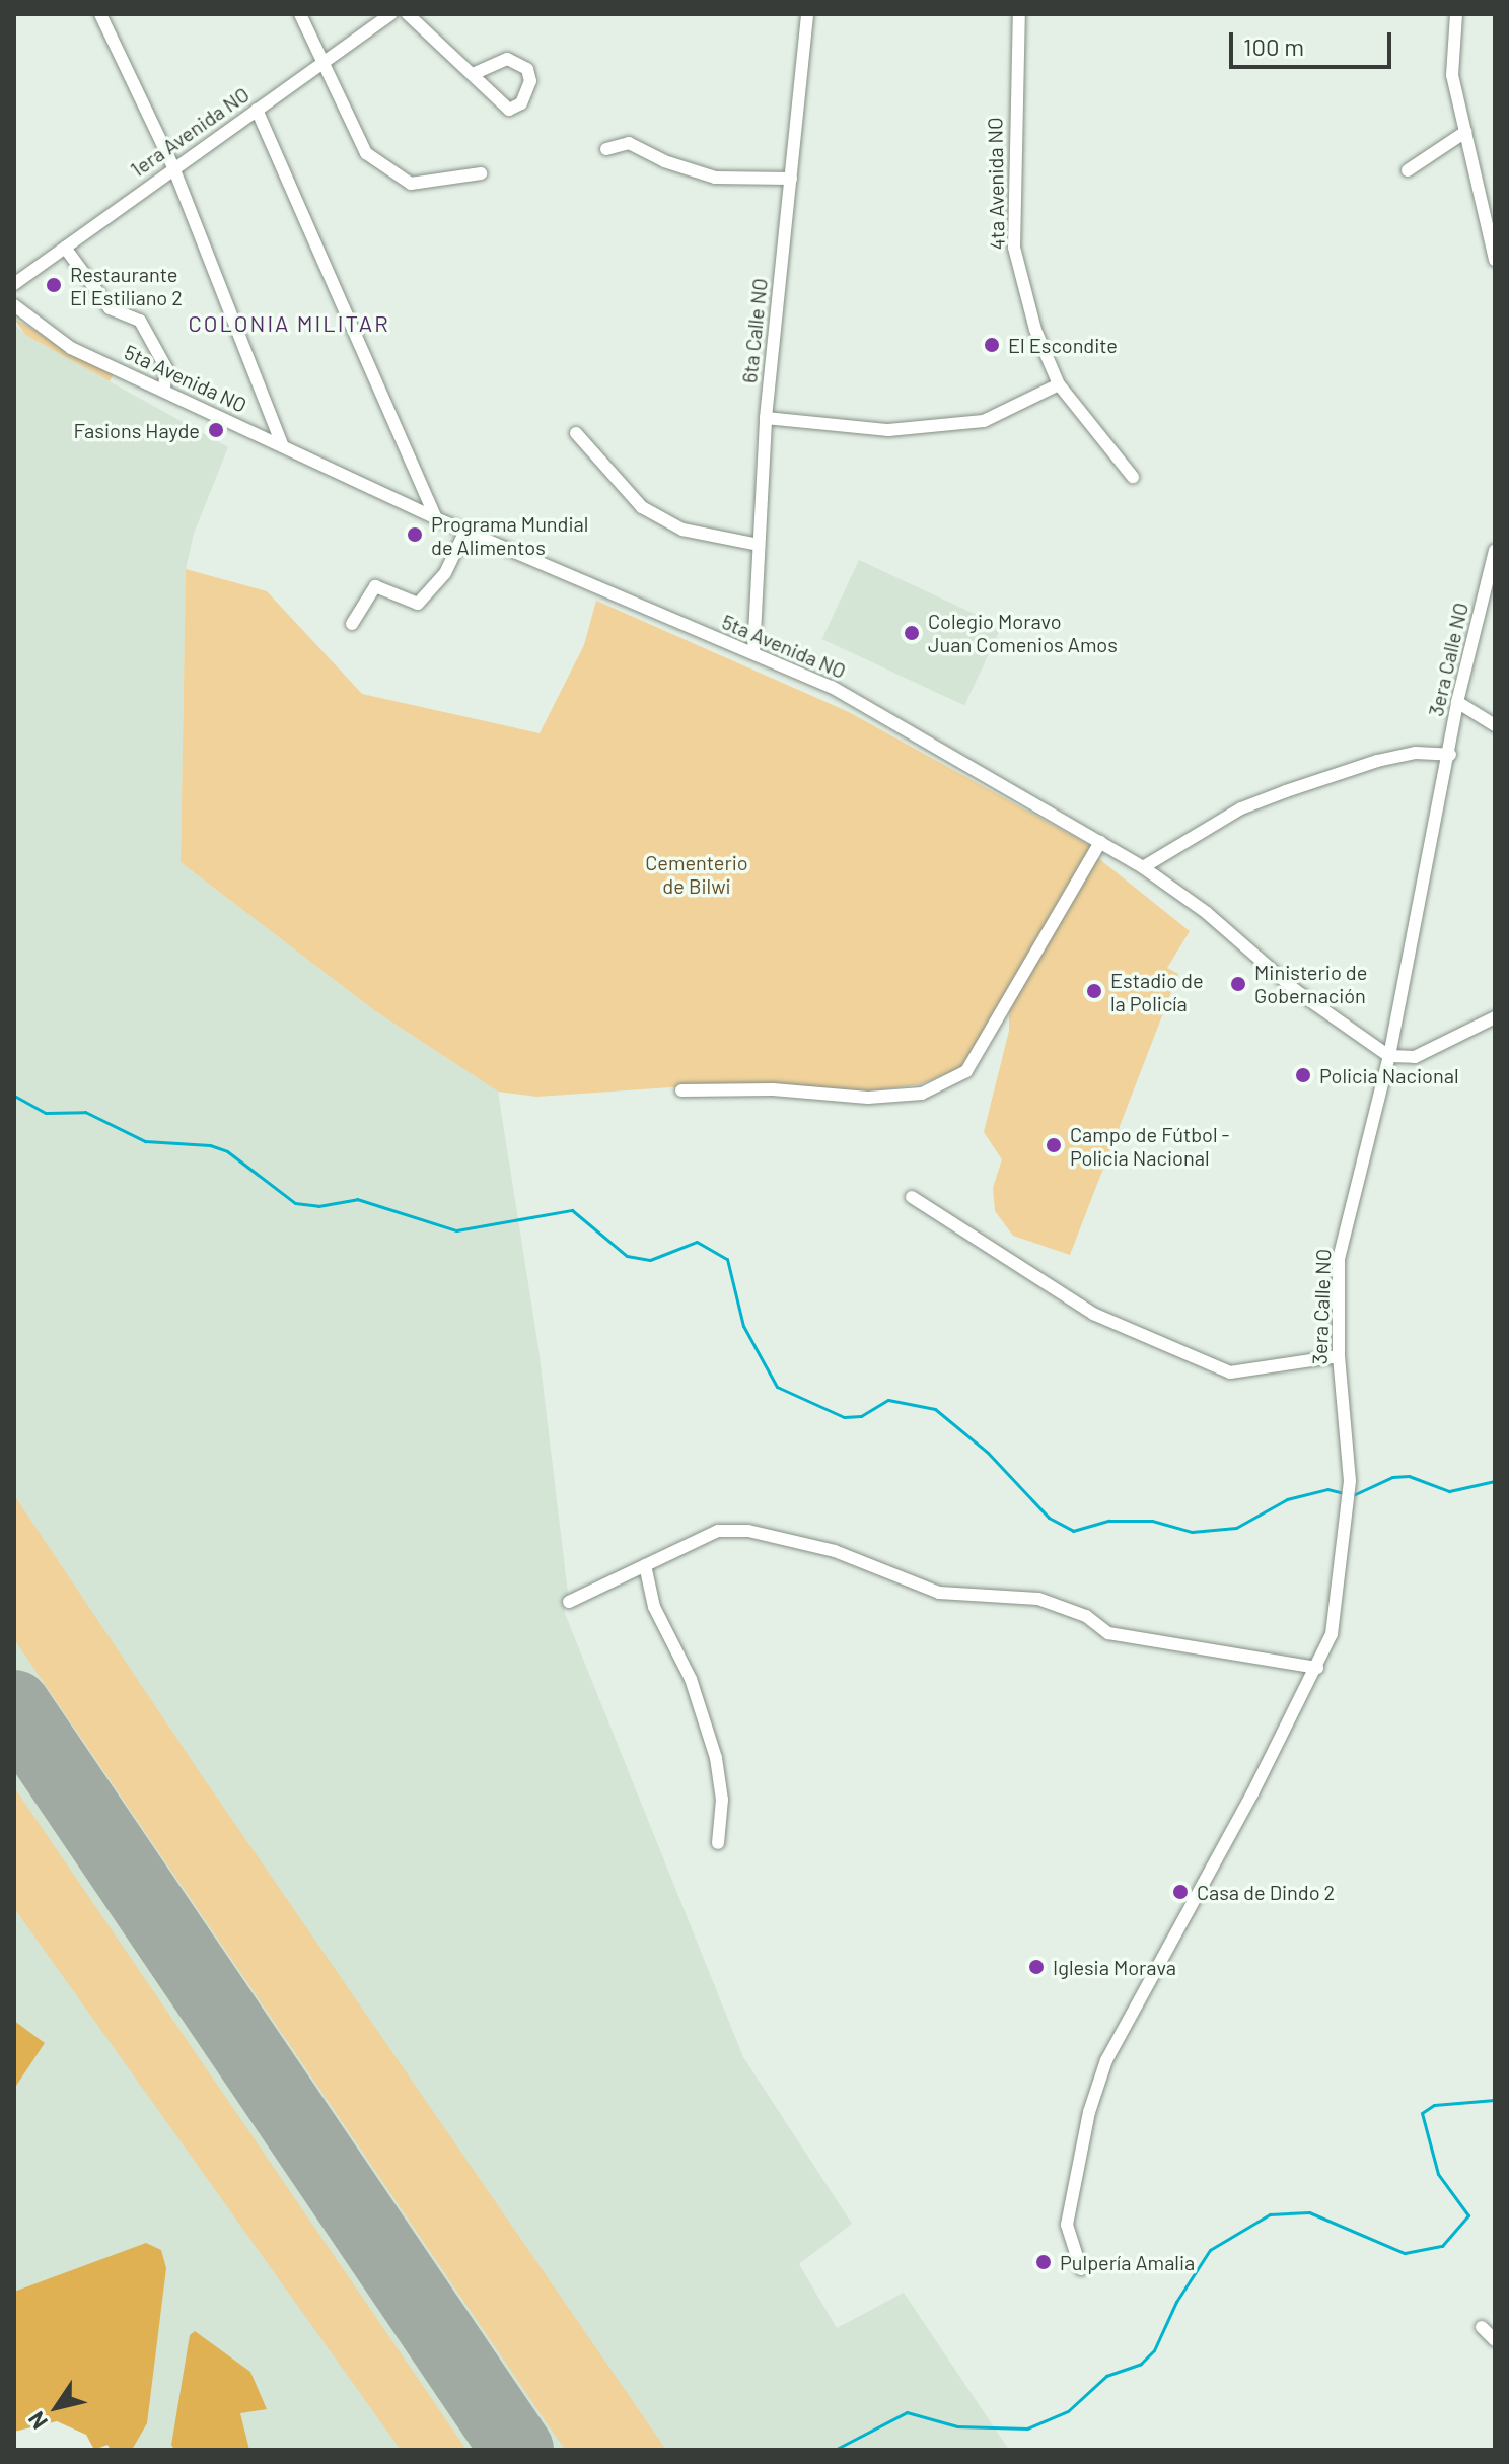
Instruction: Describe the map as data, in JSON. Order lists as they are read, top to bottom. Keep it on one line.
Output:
{"streets":{"street":["1era Avenida NO","4ta Avenida NO","6ta Calle NO","5ta Avenida NO","3era Calle NO"]},"crossings":[["6ta Calle NO","5ta Avenida NO"],["5ta Avenida NO","3era Calle NO"]],"districts":["COLONIA MILITAR"],"parks":["Cementerio de Bilwi"],"places":["Restaurante El Estiliano 2","El Escondite","Fasions Hayde","Programa Mundial de Alimentos","Colegio Moravo Juan Comenios Amos","Ministerio de Gobernación","Estadio de la Policía","Policia Nacional","Campo de Fútbol - Policia Nacional","Casa de Dindo 2","Iglesia Morava","Pulpería Amalia"],"scale_bar":"100 m","north":"bottom left"}
